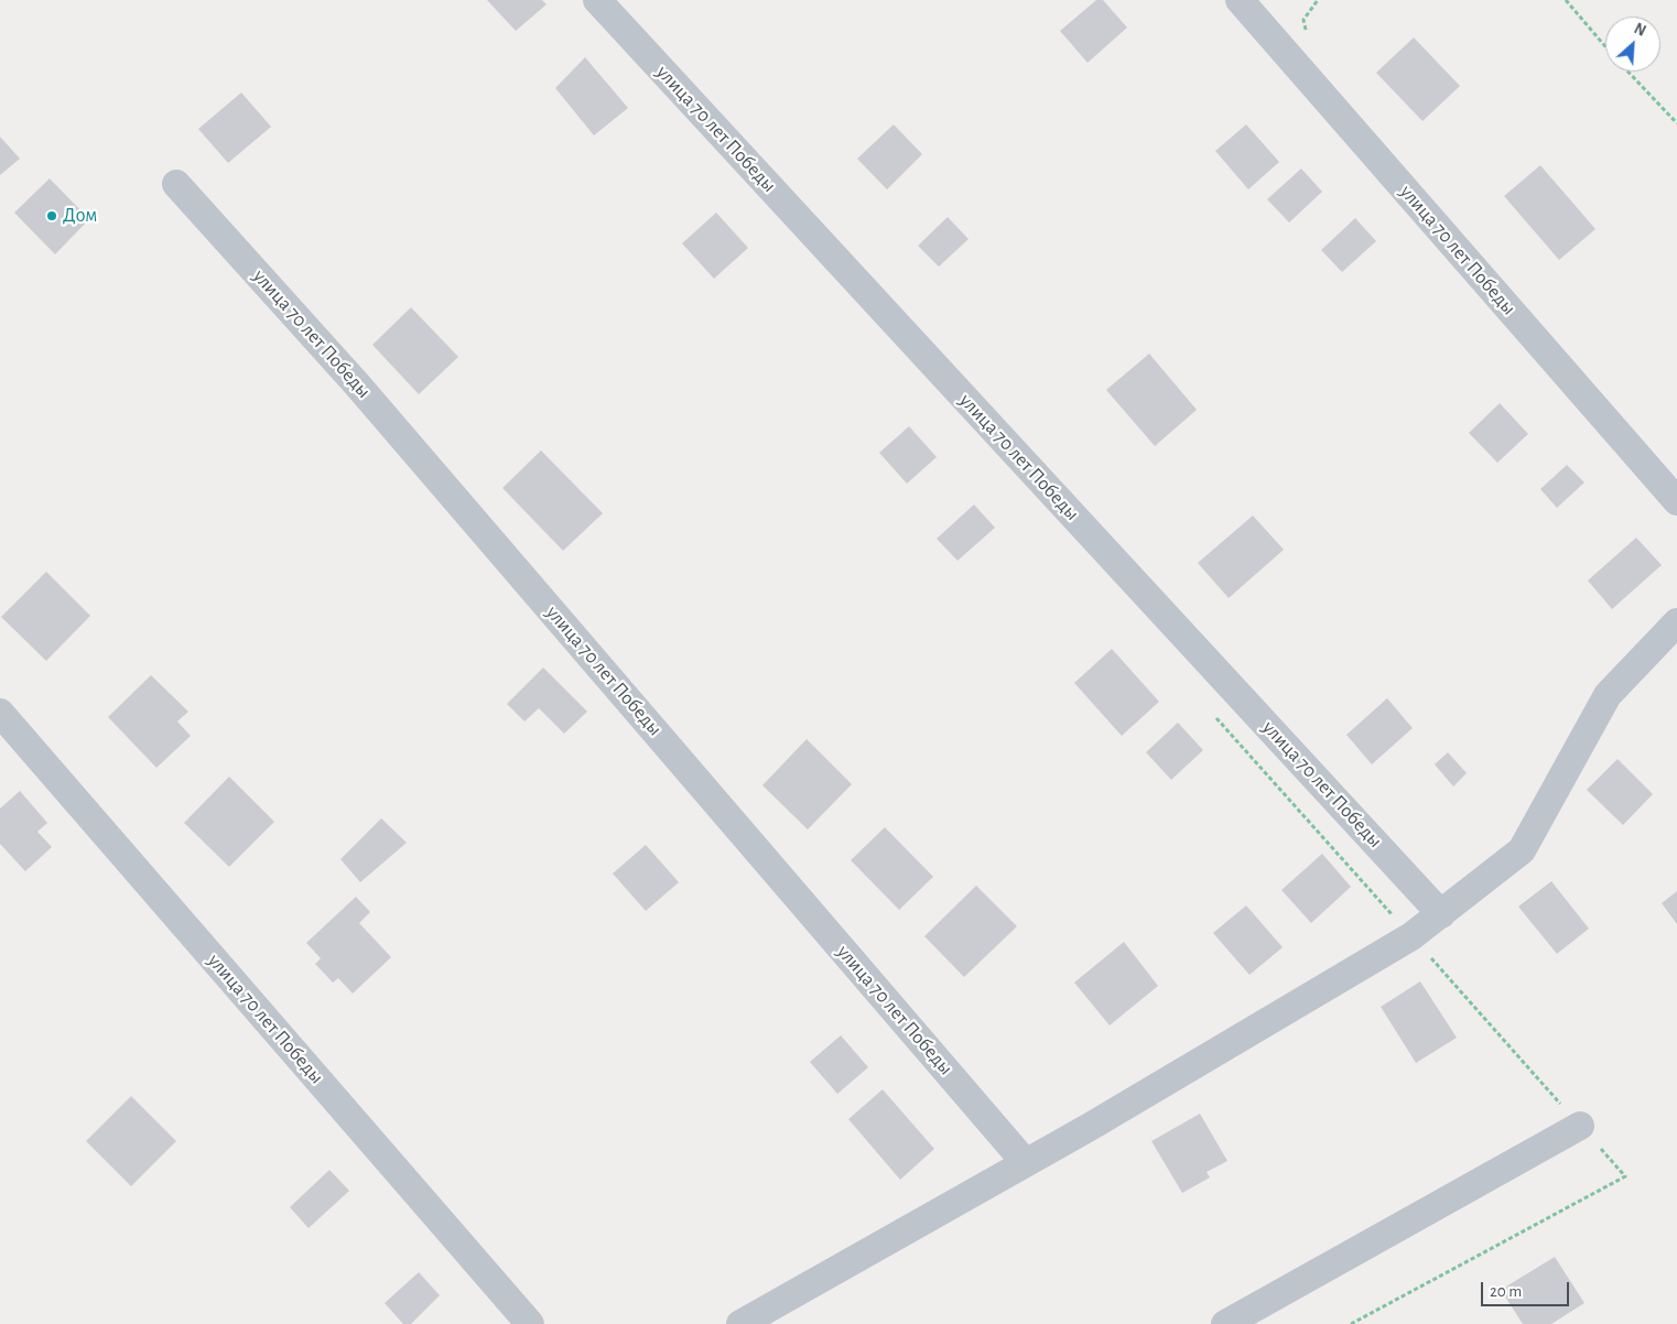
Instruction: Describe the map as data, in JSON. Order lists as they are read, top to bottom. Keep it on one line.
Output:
{"streets":{"street":["улица 70 лет Победы"]},"places":["Дом"],"scale_bar":"20 m","north":"top right"}
